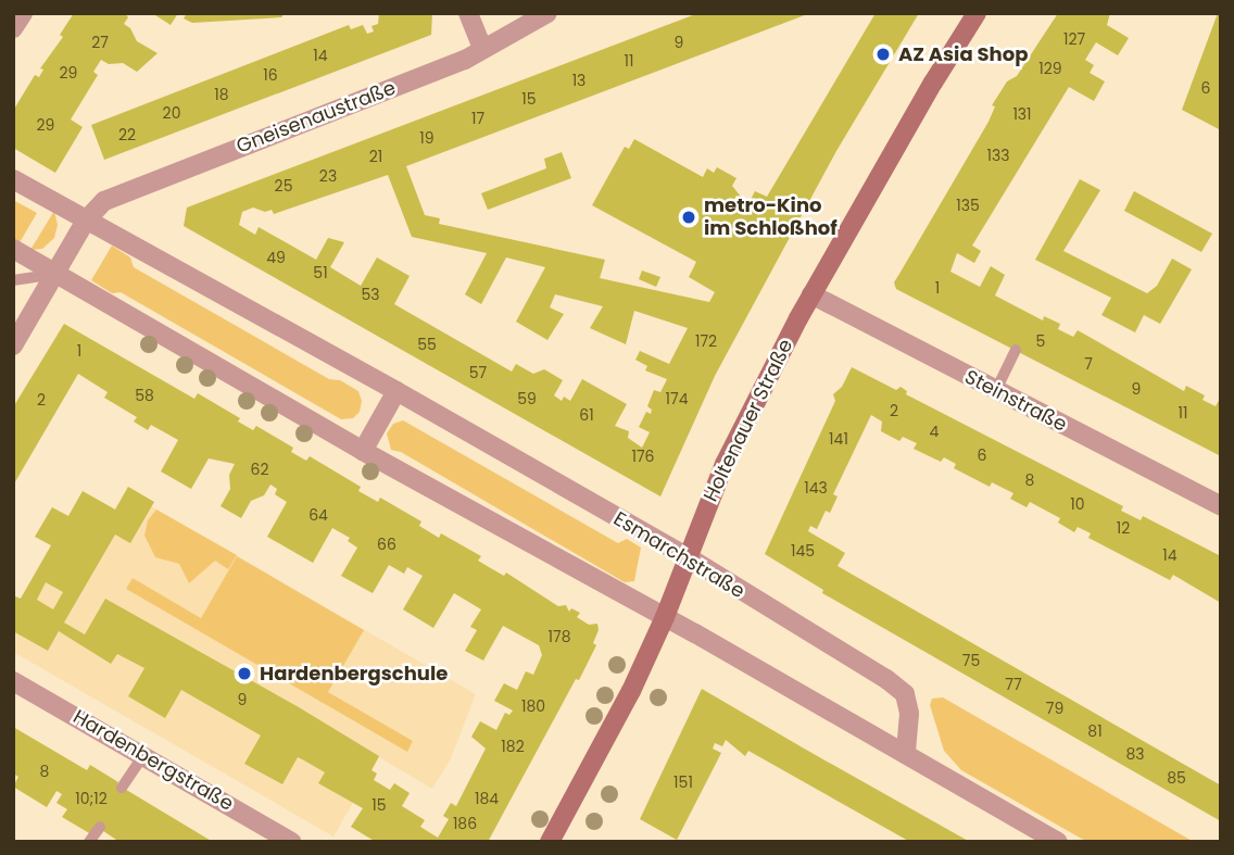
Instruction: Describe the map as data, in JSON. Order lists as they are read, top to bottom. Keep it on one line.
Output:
{"streets":{"main road":["Holtenauer Straße"],"street":["Gneisenaustraße","Steinstraße","Esmarchstraße","Hardenbergstraße"]},"crossings":[["Gneisenaustraße","Esmarchstraße"],["Steinstraße","Holtenauer Straße"],["Holtenauer Straße","Esmarchstraße"]],"places":["AZ Asia Shop","metro-Kino im Schloßhof","Hardenbergschule"],"house_numbers":["127","27","9","14","11","129","29","16","13","6","18","15","20","131","17","29","22","19","133","21","23","25","135","49","51","1","53","172","5","55","1","7","57","9","58","59","174","2","2","11","61","4","141","6","176","62","8","143","10","64","12","66","145","14","178","75","77","9","180","79","81","182","83","8","85","151","10;12","184","15","186"]}
